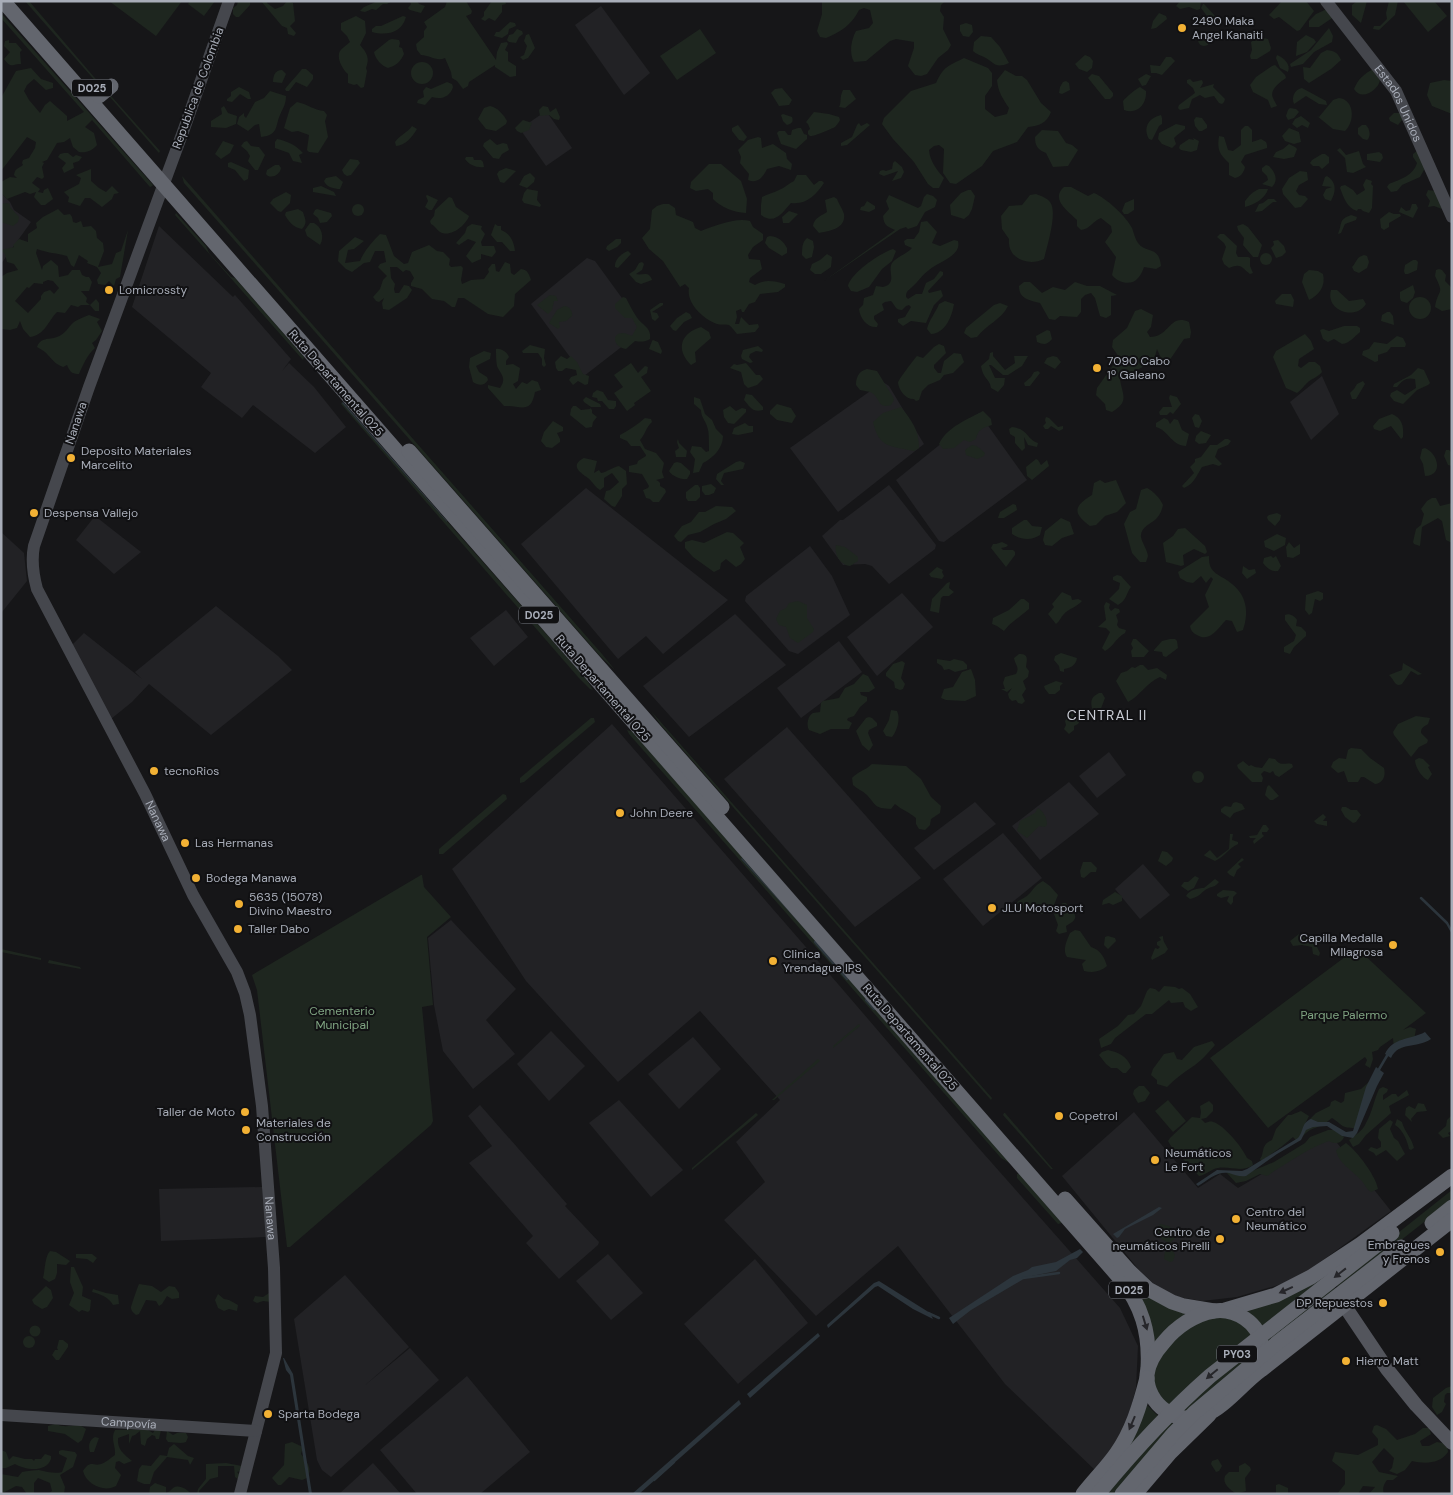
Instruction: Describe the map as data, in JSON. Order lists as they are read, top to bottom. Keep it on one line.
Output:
{"streets":{"highway":["D025","Ruta Departamental 025","PY03"],"street":["Republica de Colombia","Estados Unidos","Nanawa","Campovía"]},"crossings":[["D025","Ruta Departamental 025"],["D025","PY03"],["Republica de Colombia","Ruta Departamental 025"],["Republica de Colombia","Nanawa"],["Ruta Departamental 025","Nanawa"],["Ruta Departamental 025","PY03"],["Nanawa","Campovía"]],"districts":["CENTRAL II"],"parks":["Cementerio Municipal","Parque Palermo"],"places":["2490 Maka Angel Kanaiti","Lomicrossty","7090 Cabo 1º Galeano","Deposito Materiales Marcelito","Despensa Vallejo","tecnoRios","John Deere","Las Hermanas","Bodega Manawa","5635 (15078) Divino Maestro","JLU Motosport","Taller Dabo","Capilla Medalla MIlagrosa","Clinica Yrendague IPS","Taller de Moto","Copetrol","Materiales de Construcción","Neumáticos Le Fort","Centro del Neumático","Centro de neumáticos Pirelli","Embragues y Frenos","DP Repuestos","Hierro Matt","Sparta Bodega"]}
